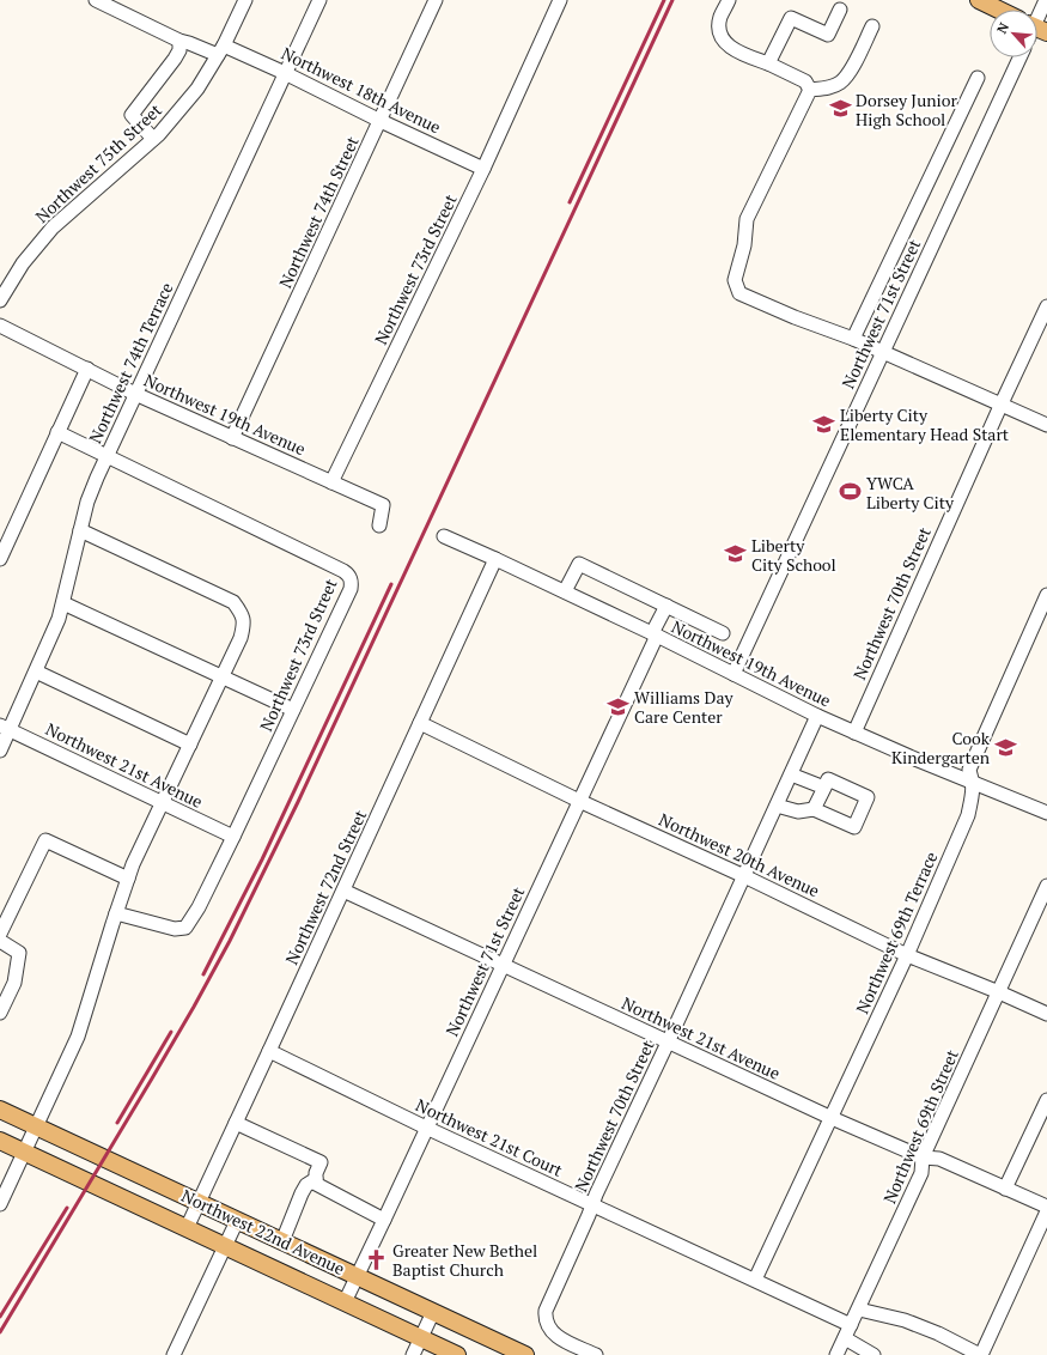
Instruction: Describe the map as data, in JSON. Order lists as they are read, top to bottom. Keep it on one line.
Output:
{"streets":{"main road":["Northwest 22nd Avenue"],"street":["Northwest 18th Avenue","Northwest 75th Street","Northwest 74th Street","Northwest 73rd Street","Northwest 71st Street","Northwest 74th Terrace","Northwest 19th Avenue","Northwest 70th Street","Northwest 21st Avenue","Northwest 20th Avenue","Northwest 72nd Street","Northwest 69th Terrace","Northwest 69th Street","Northwest 21st Court"]},"crossings":[["Northwest 18th Avenue","Northwest 75th Street"],["Northwest 18th Avenue","Northwest 74th Street"],["Northwest 18th Avenue","Northwest 73rd Street"],["Northwest 18th Avenue","Northwest 74th Terrace"],["Northwest 74th Street","Northwest 19th Avenue"],["Northwest 73rd Street","Northwest 74th Terrace"],["Northwest 73rd Street","Northwest 19th Avenue"],["Northwest 73rd Street","Northwest 21st Avenue"],["Northwest 71st Street","Northwest 19th Avenue"],["Northwest 71st Street","Northwest 21st Avenue"],["Northwest 71st Street","Northwest 20th Avenue"],["Northwest 71st Street","Northwest 21st Court"],["Northwest 71st Street","Northwest 22nd Avenue"],["Northwest 74th Terrace","Northwest 19th Avenue"],["Northwest 74th Terrace","Northwest 21st Avenue"],["Northwest 19th Avenue","Northwest 70th Street"],["Northwest 19th Avenue","Northwest 72nd Street"],["Northwest 19th Avenue","Northwest 69th Terrace"],["Northwest 70th Street","Northwest 21st Avenue"],["Northwest 70th Street","Northwest 20th Avenue"],["Northwest 70th Street","Northwest 21st Court"],["Northwest 21st Avenue","Northwest 72nd Street"],["Northwest 21st Avenue","Northwest 69th Terrace"],["Northwest 21st Avenue","Northwest 69th Street"],["Northwest 20th Avenue","Northwest 72nd Street"],["Northwest 20th Avenue","Northwest 69th Terrace"],["Northwest 20th Avenue","Northwest 69th Street"],["Northwest 72nd Street","Northwest 21st Court"],["Northwest 72nd Street","Northwest 22nd Avenue"],["Northwest 69th Terrace","Northwest 21st Court"],["Northwest 69th Street","Northwest 21st Court"]],"places":{"school or university":["Dorsey Junior High School","Liberty City Elementary Head Start","Liberty City School","Williams Day Care Center","Cook Kindergarten"],"sports":["YWCA Liberty City"],"church":["Greater New Bethel Baptist Church"]},"north":"top left"}
